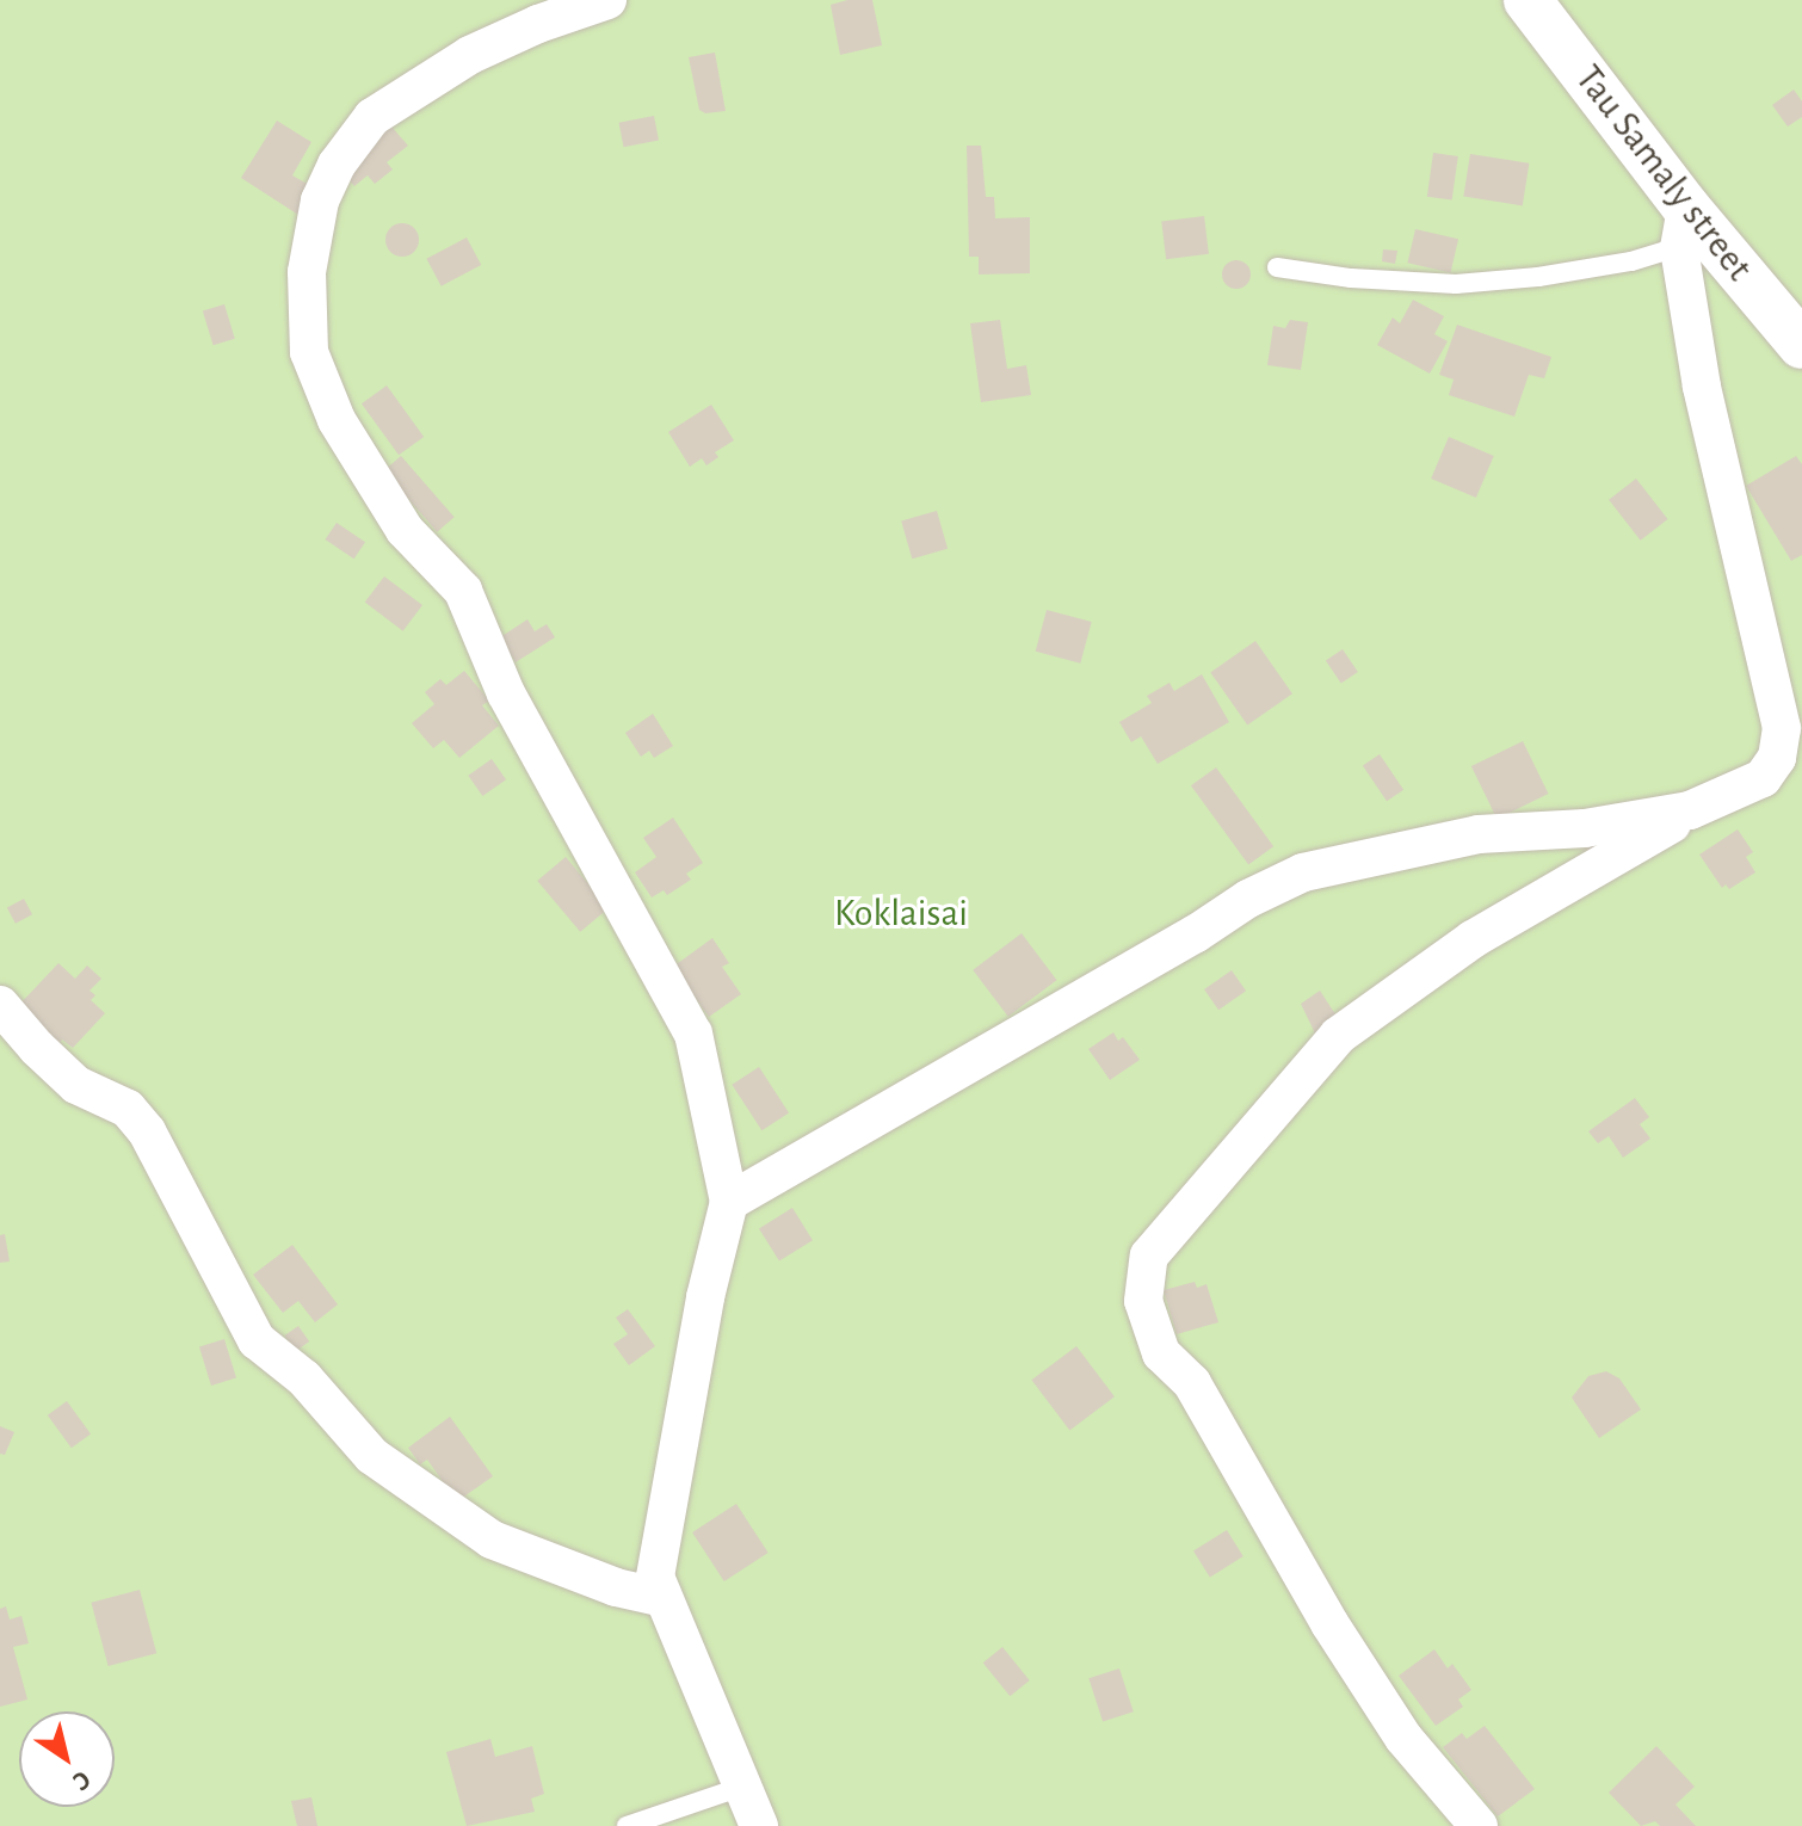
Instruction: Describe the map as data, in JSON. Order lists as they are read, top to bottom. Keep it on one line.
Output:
{"streets":{"street":["Tau Samaly street"]},"parks":["Koklaisai"],"north":"bottom right"}
